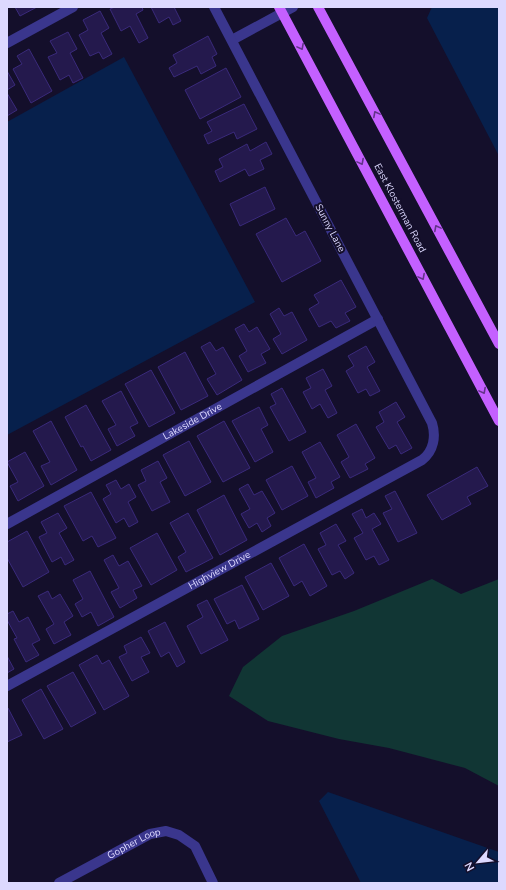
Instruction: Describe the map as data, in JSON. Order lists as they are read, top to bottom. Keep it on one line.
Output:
{"streets":{"main road":["East Klosterman Road"],"street":["Sunny Lane","Lakeside Drive","Highview Drive","Gopher Loop"]},"crossings":[["Sunny Lane","Lakeside Drive"],["Sunny Lane","Highview Drive"]],"north":"bottom left"}
